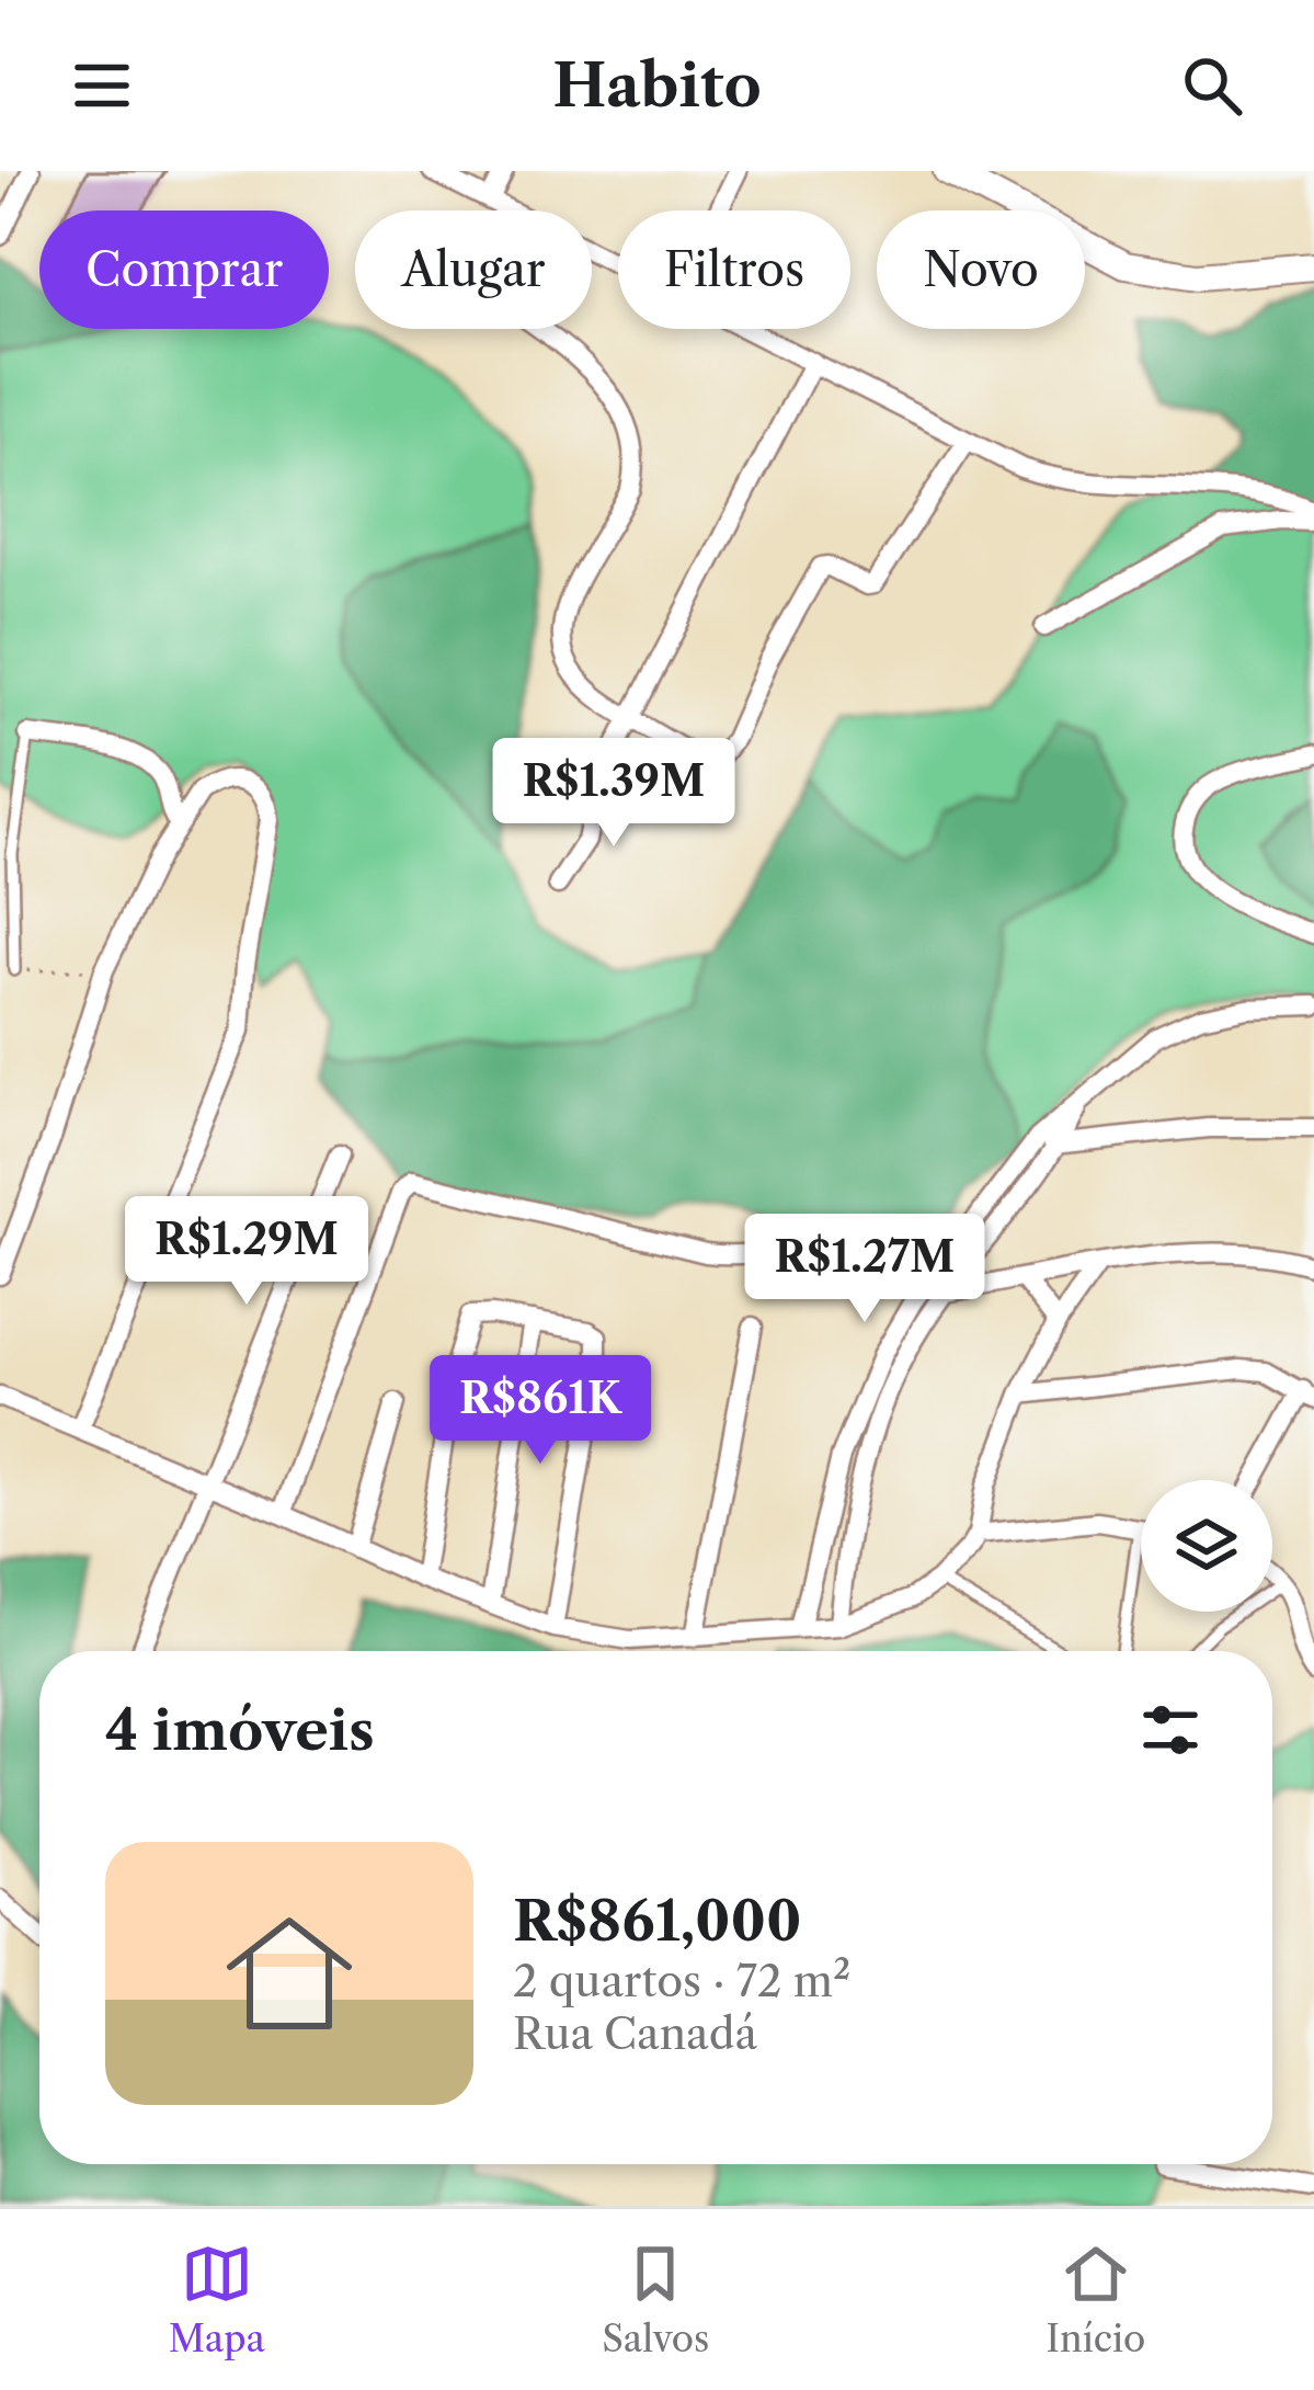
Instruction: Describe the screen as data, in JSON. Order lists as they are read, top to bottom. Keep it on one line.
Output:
{"page":{"header":"Habito","chip":["Comprar","Alugar","Filtros","Novo"],"price":["R$1.39M","R$1.29M","R$1.27M","R$861K"],"heading":"4 imóveis","list":[{"name":"R$861,000","note":"2 quartos · 72 m² · Rua Canadá"}],"tabs":["Mapa","Salvos","Início"]}}
